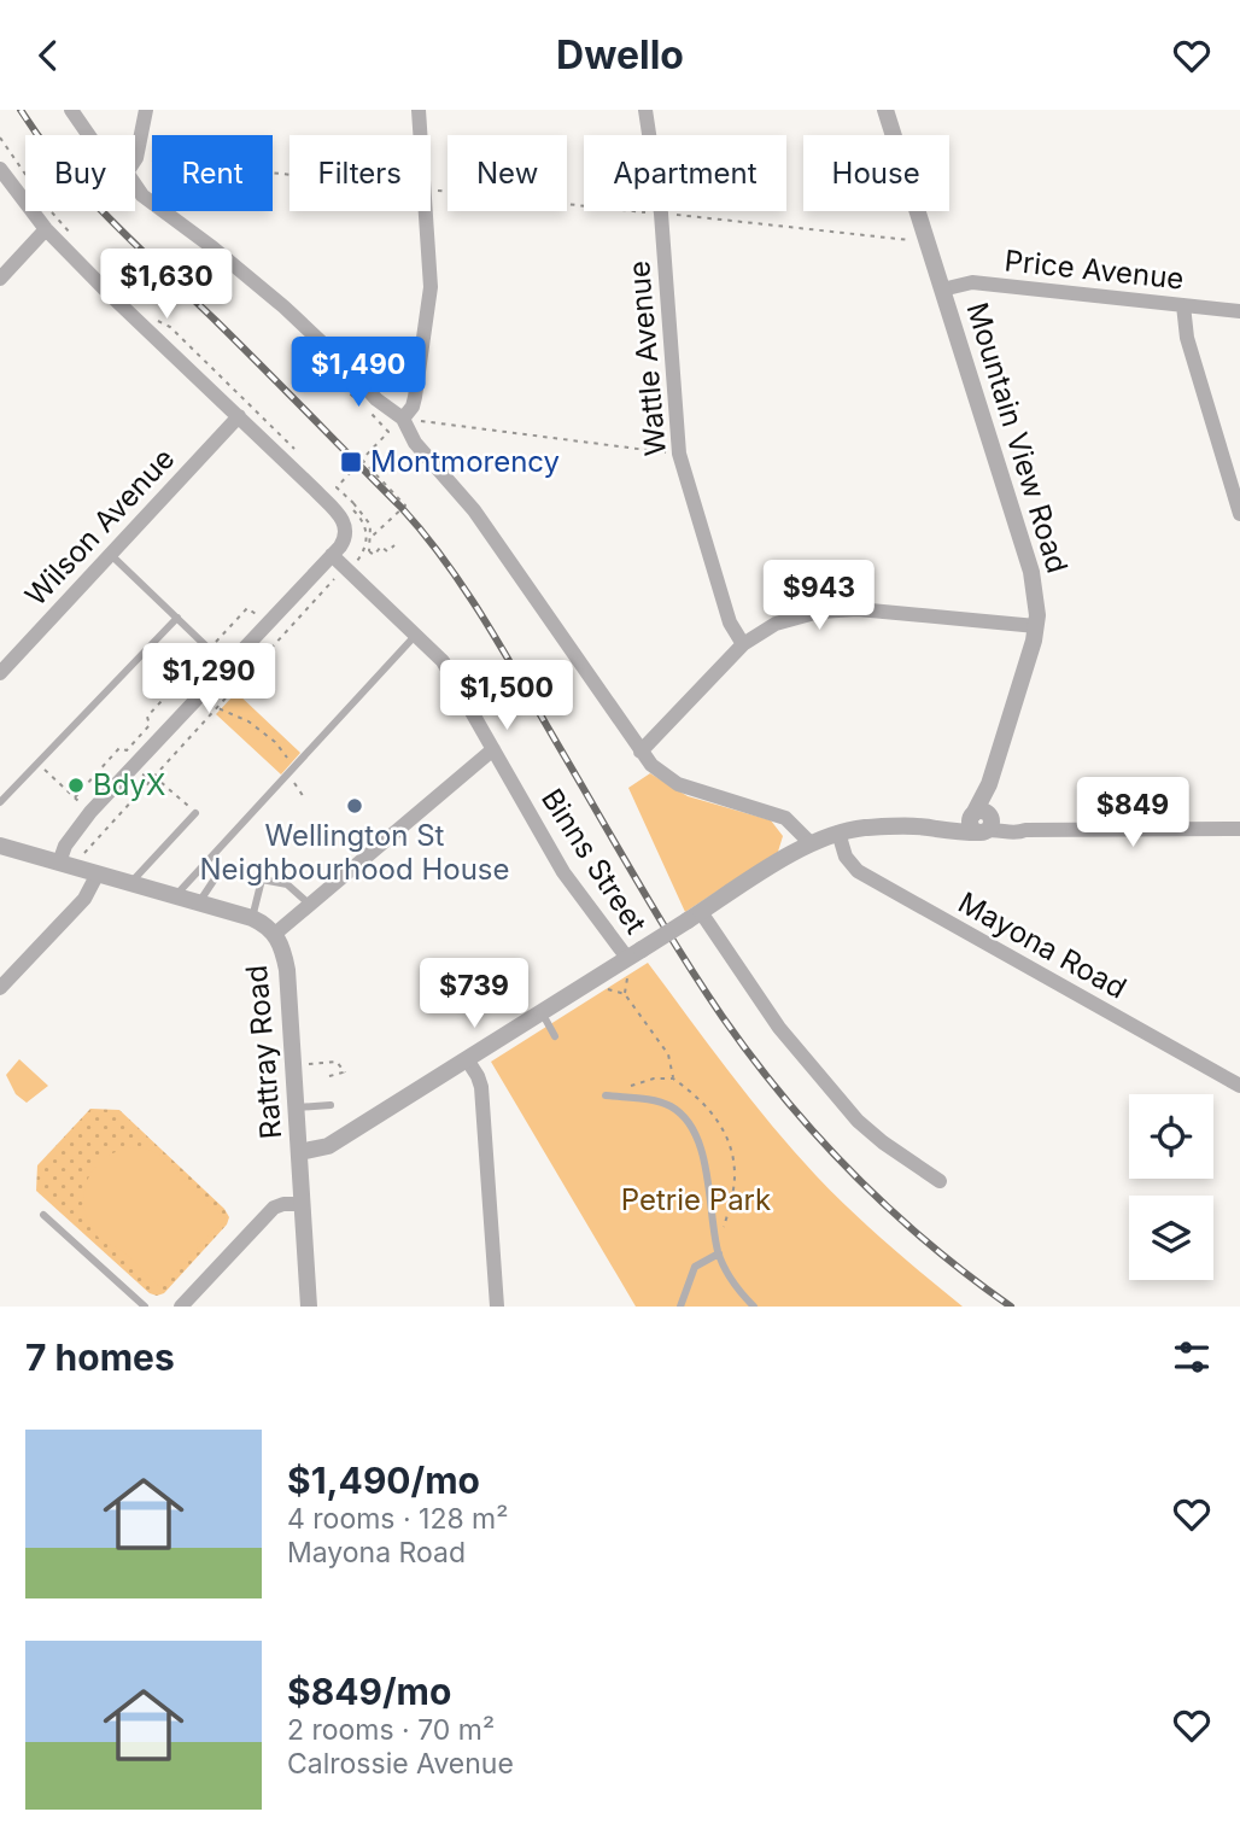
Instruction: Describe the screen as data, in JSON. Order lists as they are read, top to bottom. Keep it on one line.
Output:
{"streets":{"street":["Price Avenue","Wattle Avenue","Mountain View Road","Wilson Avenue","Binns Street","Mayona Road","Rattray Road"]},"crossings":[["Price Avenue","Mountain View Road"]],"parks":["Petrie Park"],"places":{"transit":["Montmorency"],"other":["BdyX","Wellington St Neighbourhood House"]},"page":{"header":"Dwello","chip":["Buy","Rent","Filters","New","Apartment","House"],"price":["$1,630","$1,490","$943","$1,290","$1,500","$849","$739"],"heading":"7 homes","list":[{"name":"$1,490/mo","note":"4 rooms · 128 m² · Mayona Road"},{"name":"$849/mo","note":"2 rooms · 70 m² · Calrossie Avenue"}]}}
